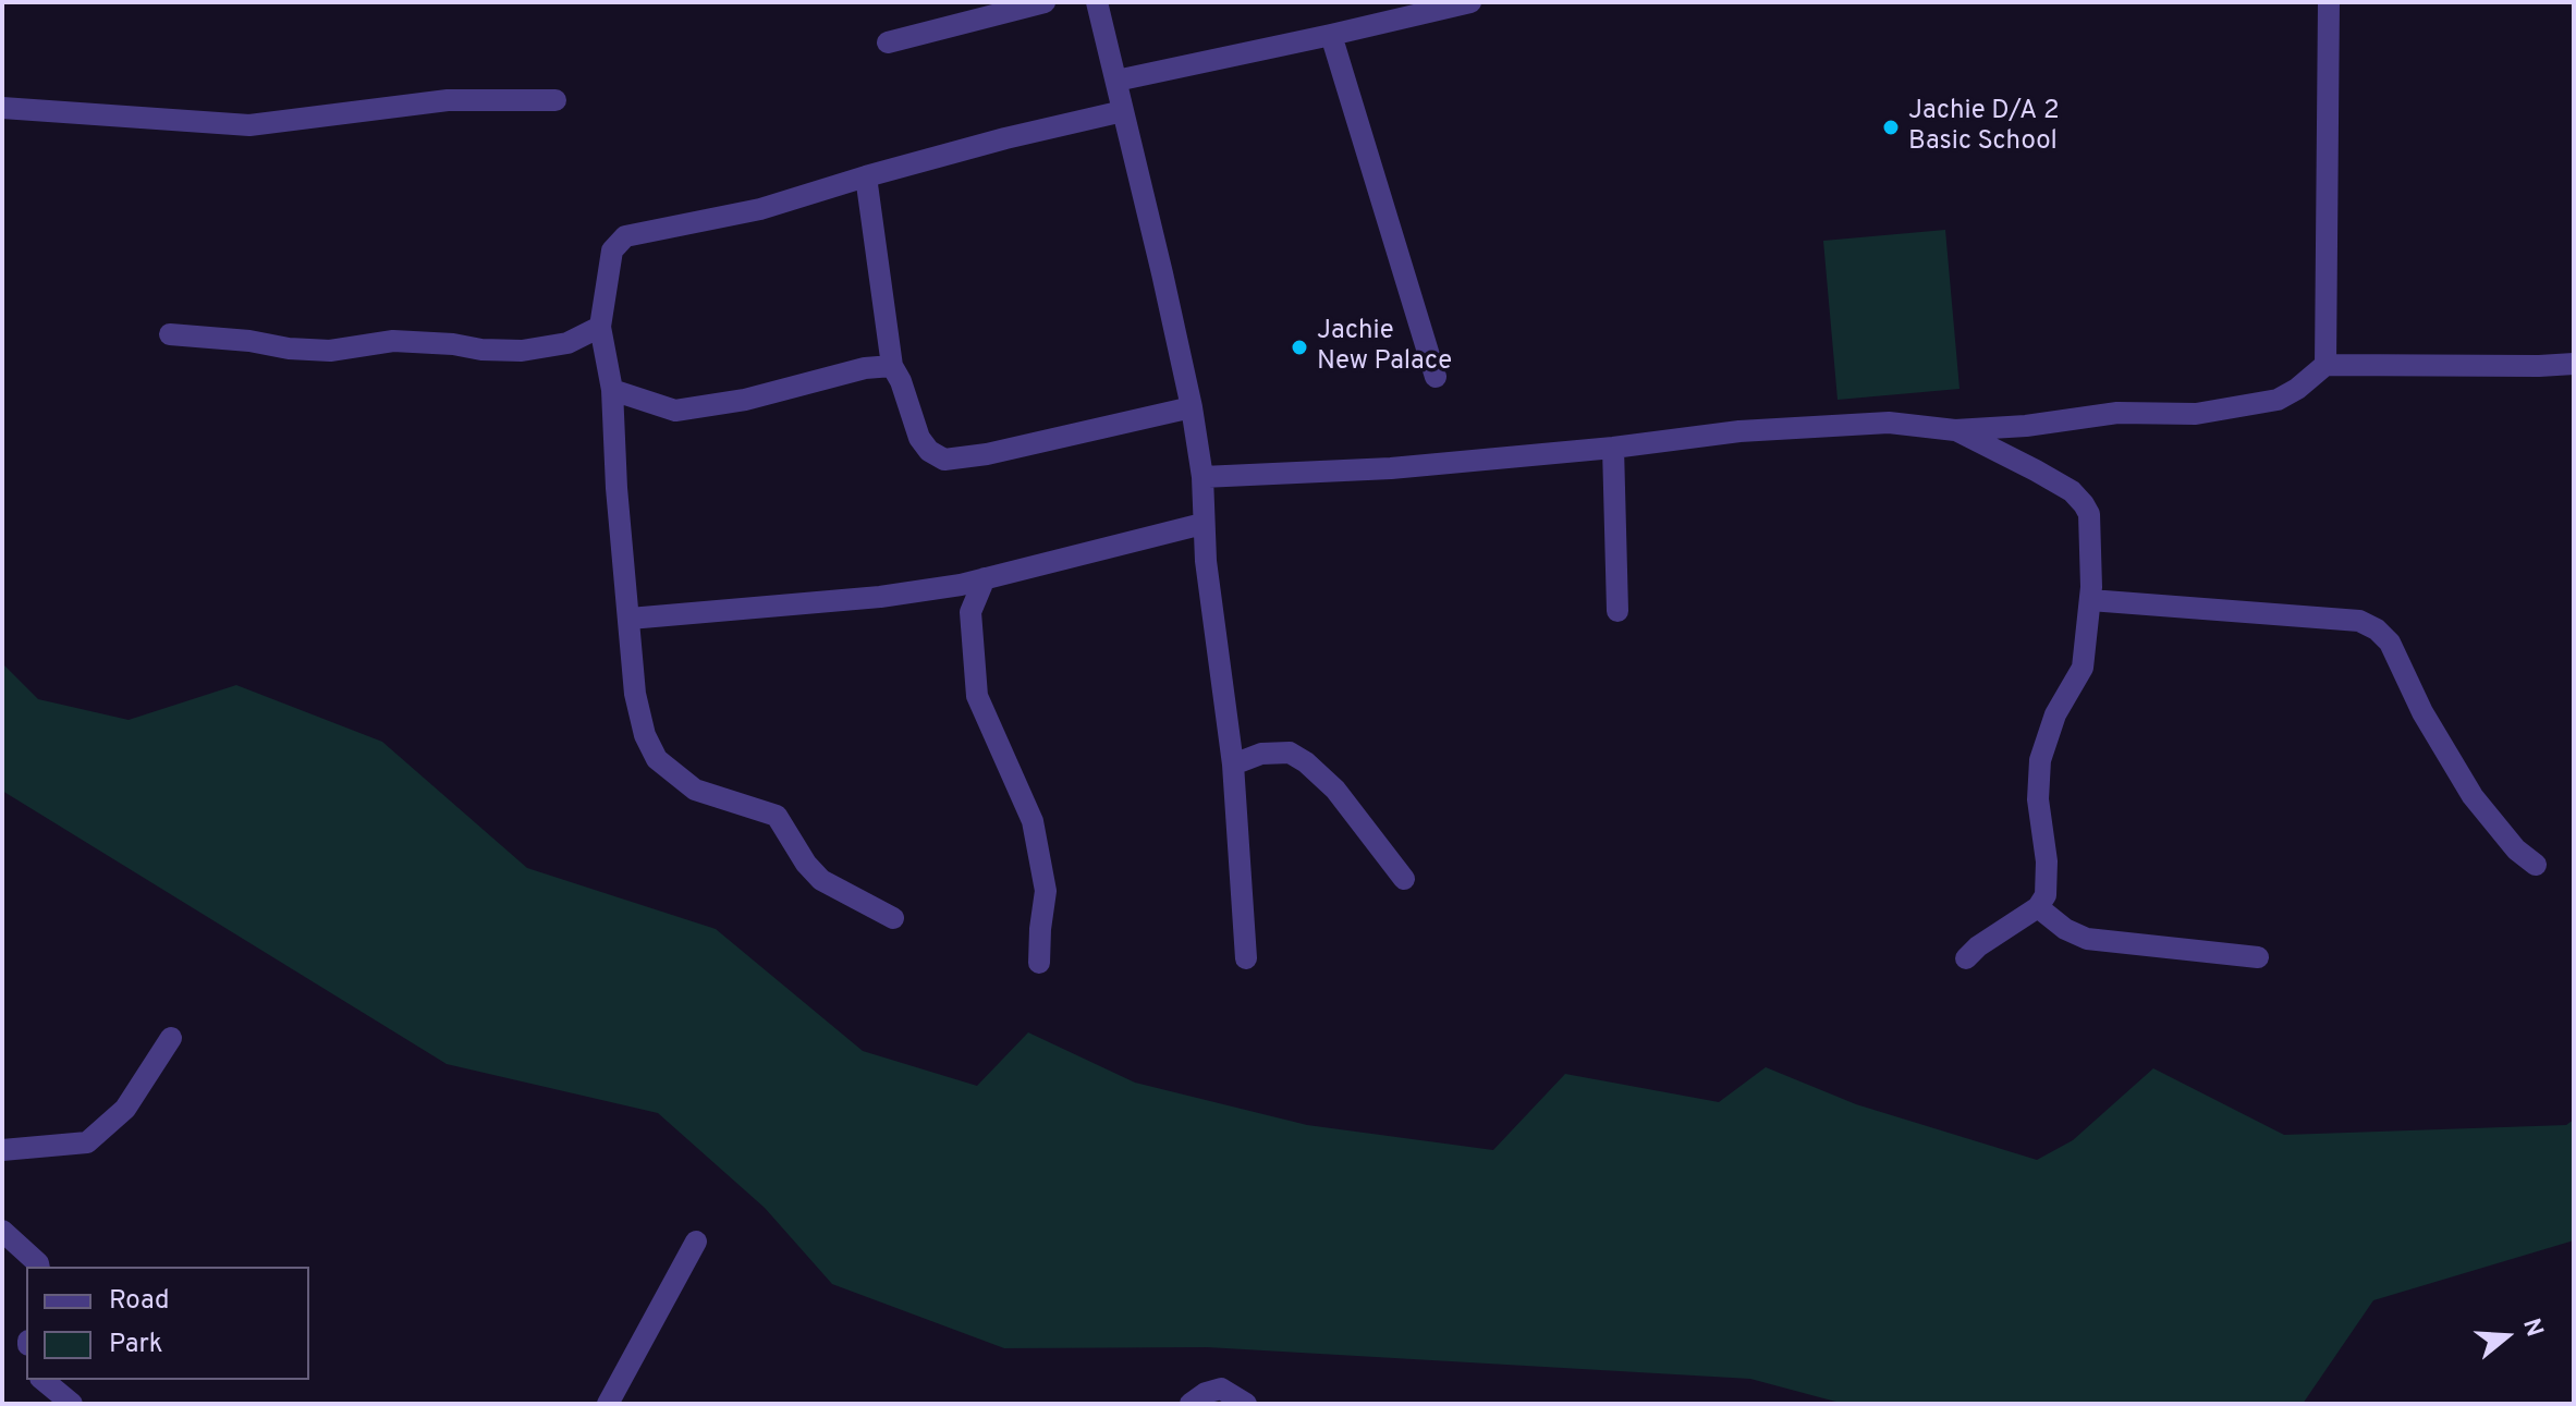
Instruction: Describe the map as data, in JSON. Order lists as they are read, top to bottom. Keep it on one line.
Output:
{"places":["Jachie D/A 2 Basic School","Jachie New Palace"],"legend":["Road","Park"],"north":"right"}
